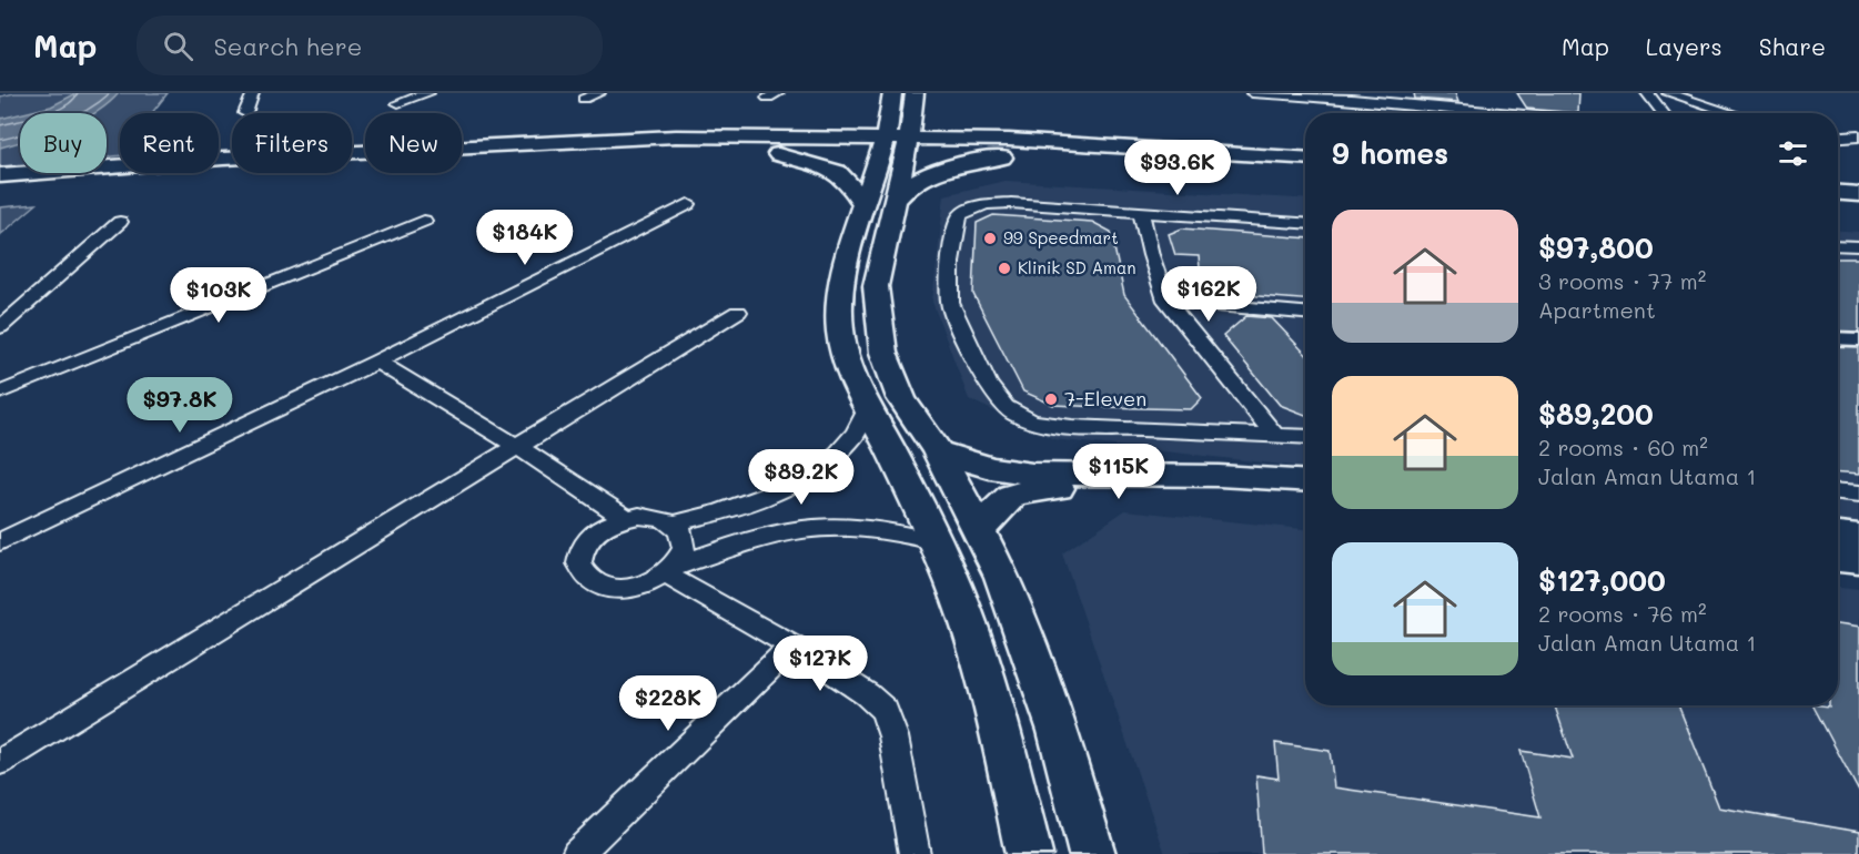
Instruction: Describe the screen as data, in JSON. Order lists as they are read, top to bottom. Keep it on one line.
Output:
{"places":["99 Speedmart","Klinik SD Aman","7-Eleven"],"page":{"header":"Map","search":"Search here","nav":["Map","Layers","Share"],"chip":["Buy","Rent","Filters","New"],"heading":"9 homes","price":["$93.6K","$184K","$162K","$103K","$97.8K","$115K","$89.2K","$127K","$228K"],"list":[{"name":"$97,800","note":"3 rooms · 77 m² · Apartment"},{"name":"$89,200","note":"2 rooms · 60 m² · Jalan Aman Utama 1"},{"name":"$127,000","note":"2 rooms · 76 m² · Jalan Aman Utama 1"}]}}
